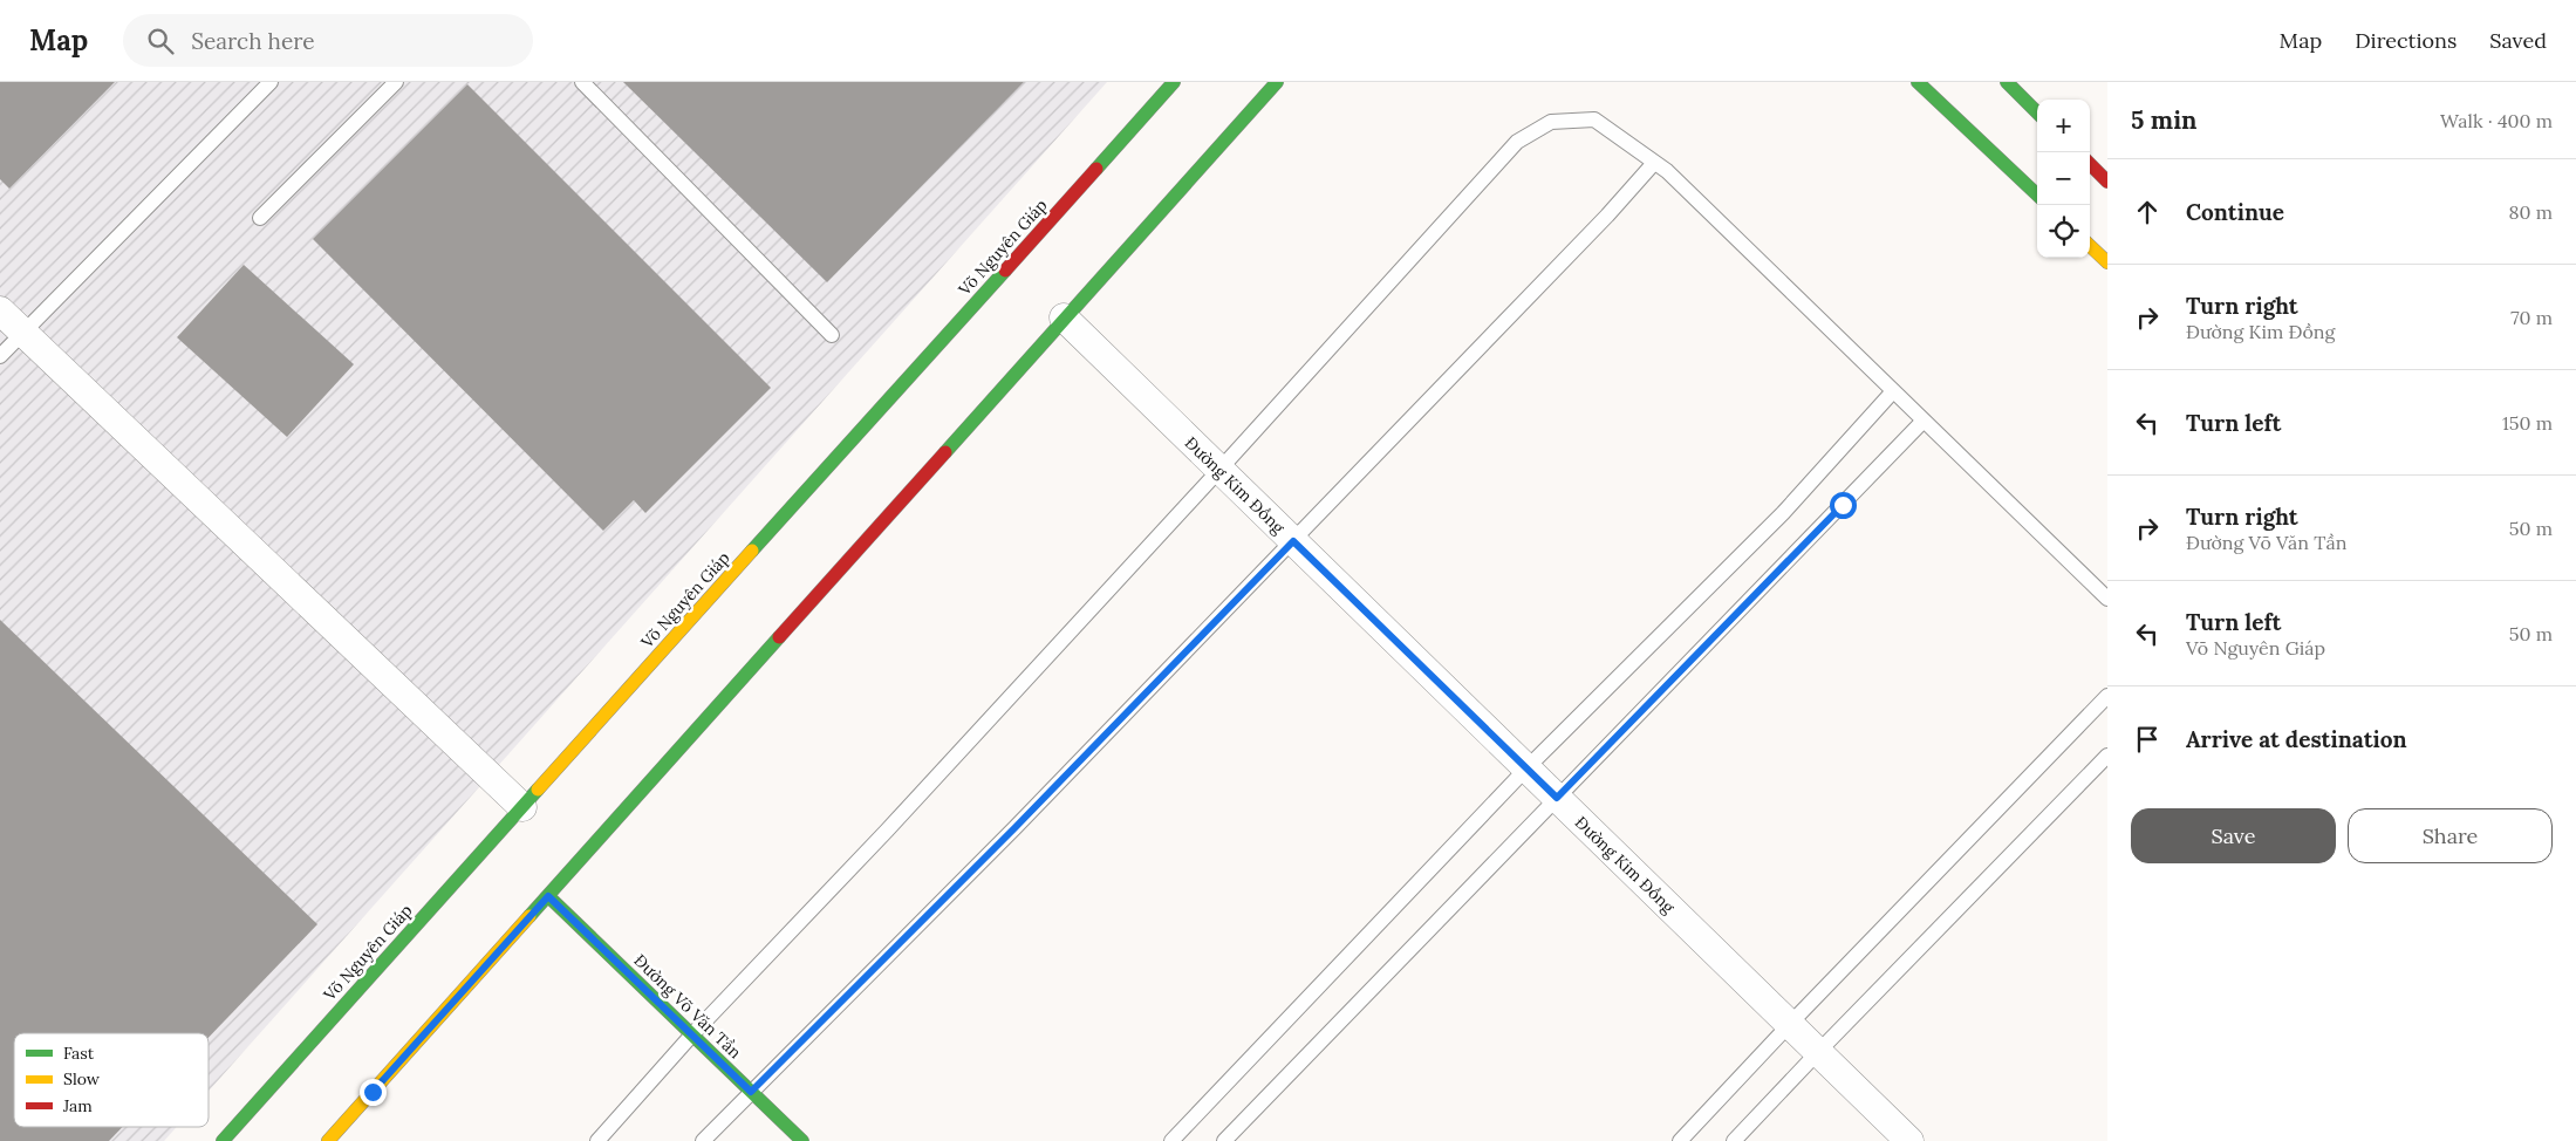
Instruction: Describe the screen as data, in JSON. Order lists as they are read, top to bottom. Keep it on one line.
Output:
{"streets":{"main road":["Võ Nguyên Giáp","Đường Võ Văn Tần"],"street":["Đường Kim Đồng"]},"legend":["Fast","Slow","Jam"],"page":{"header":"Map","search":"Search here","nav":["Map","Directions","Saved"],"heading":["5 min","Walk · 400 m"],"map_buttons":["+","−"],"list":[["Continue","80 m"],["Turn right","Đường Kim Đồng","70 m"],["Turn left","150 m"],["Turn right","Đường Võ Văn Tần","50 m"],["Turn left","Võ Nguyên Giáp","50 m"],"Arrive at destination"],"buttons":["Save","Share"]}}
